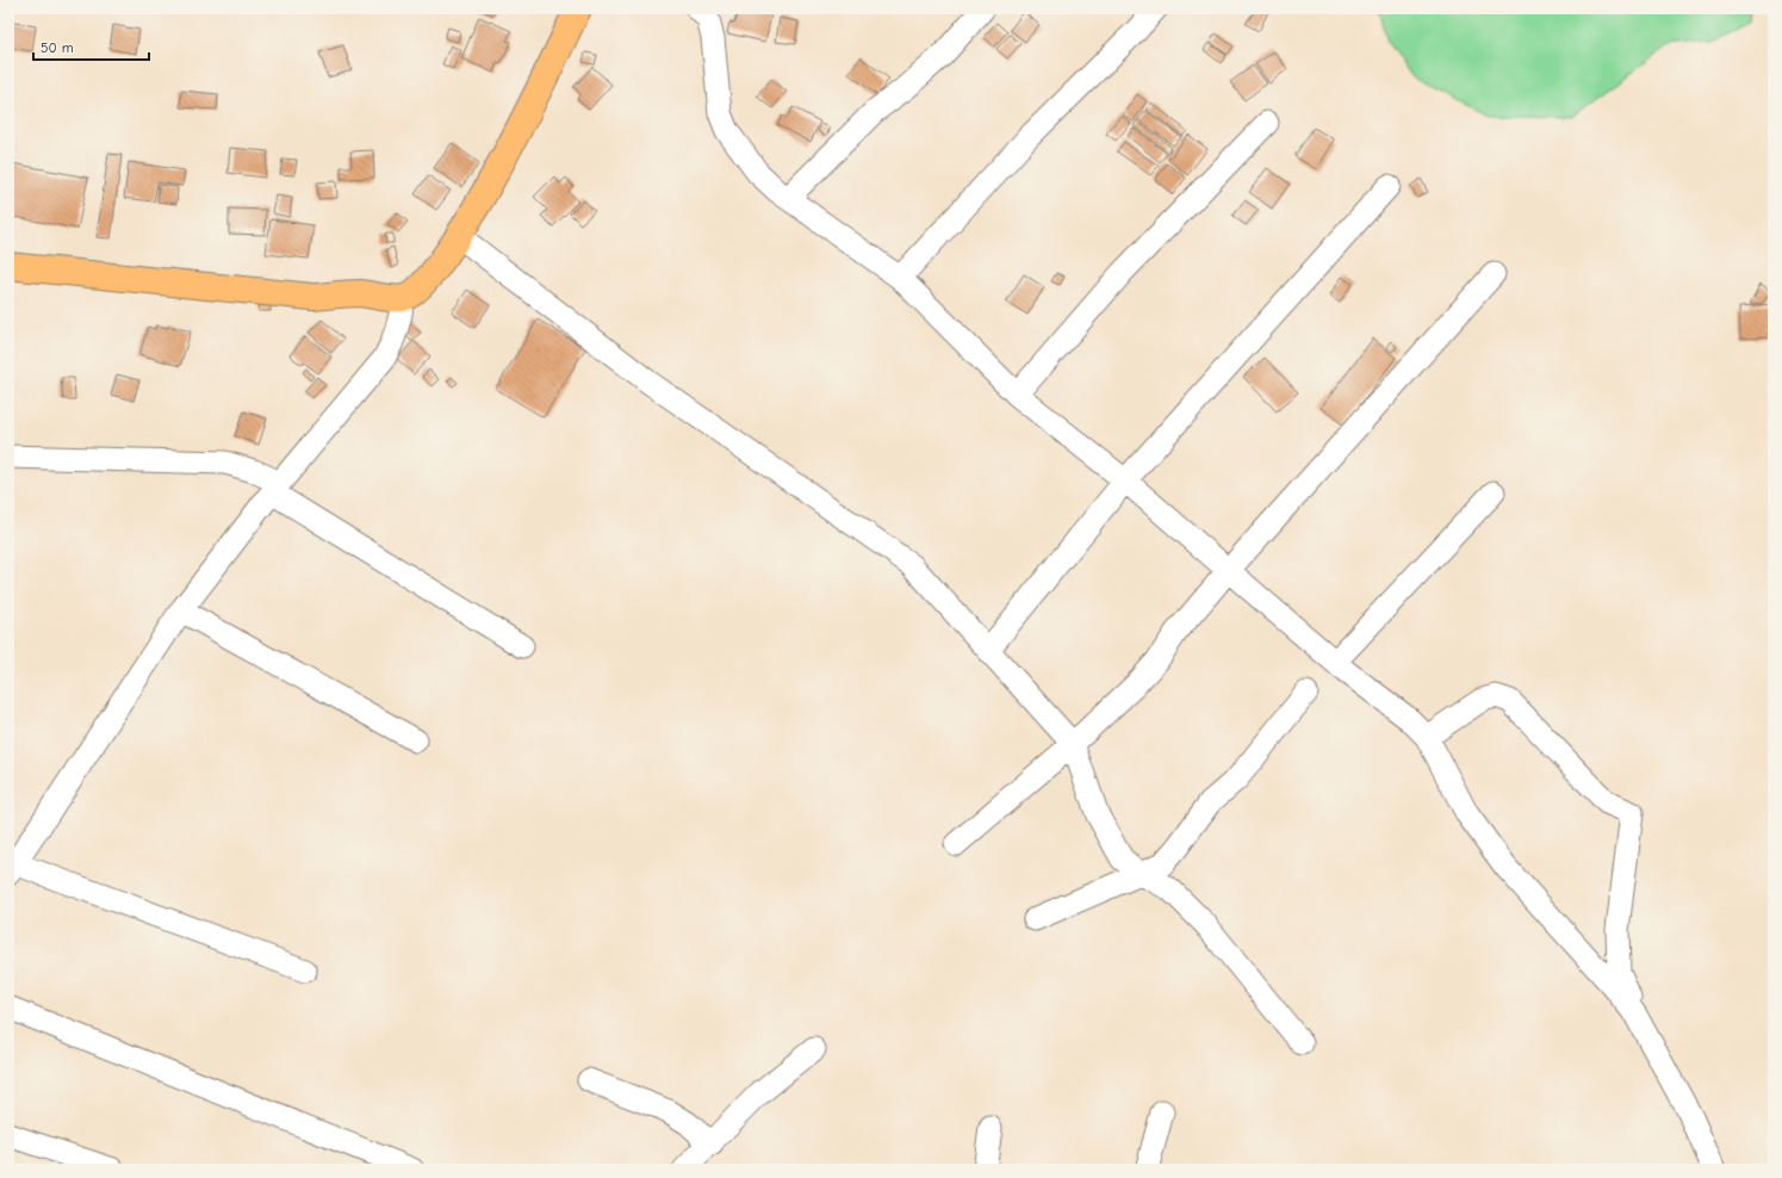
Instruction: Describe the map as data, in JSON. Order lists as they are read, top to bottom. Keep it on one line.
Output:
{"scale_bar":"50 m"}
